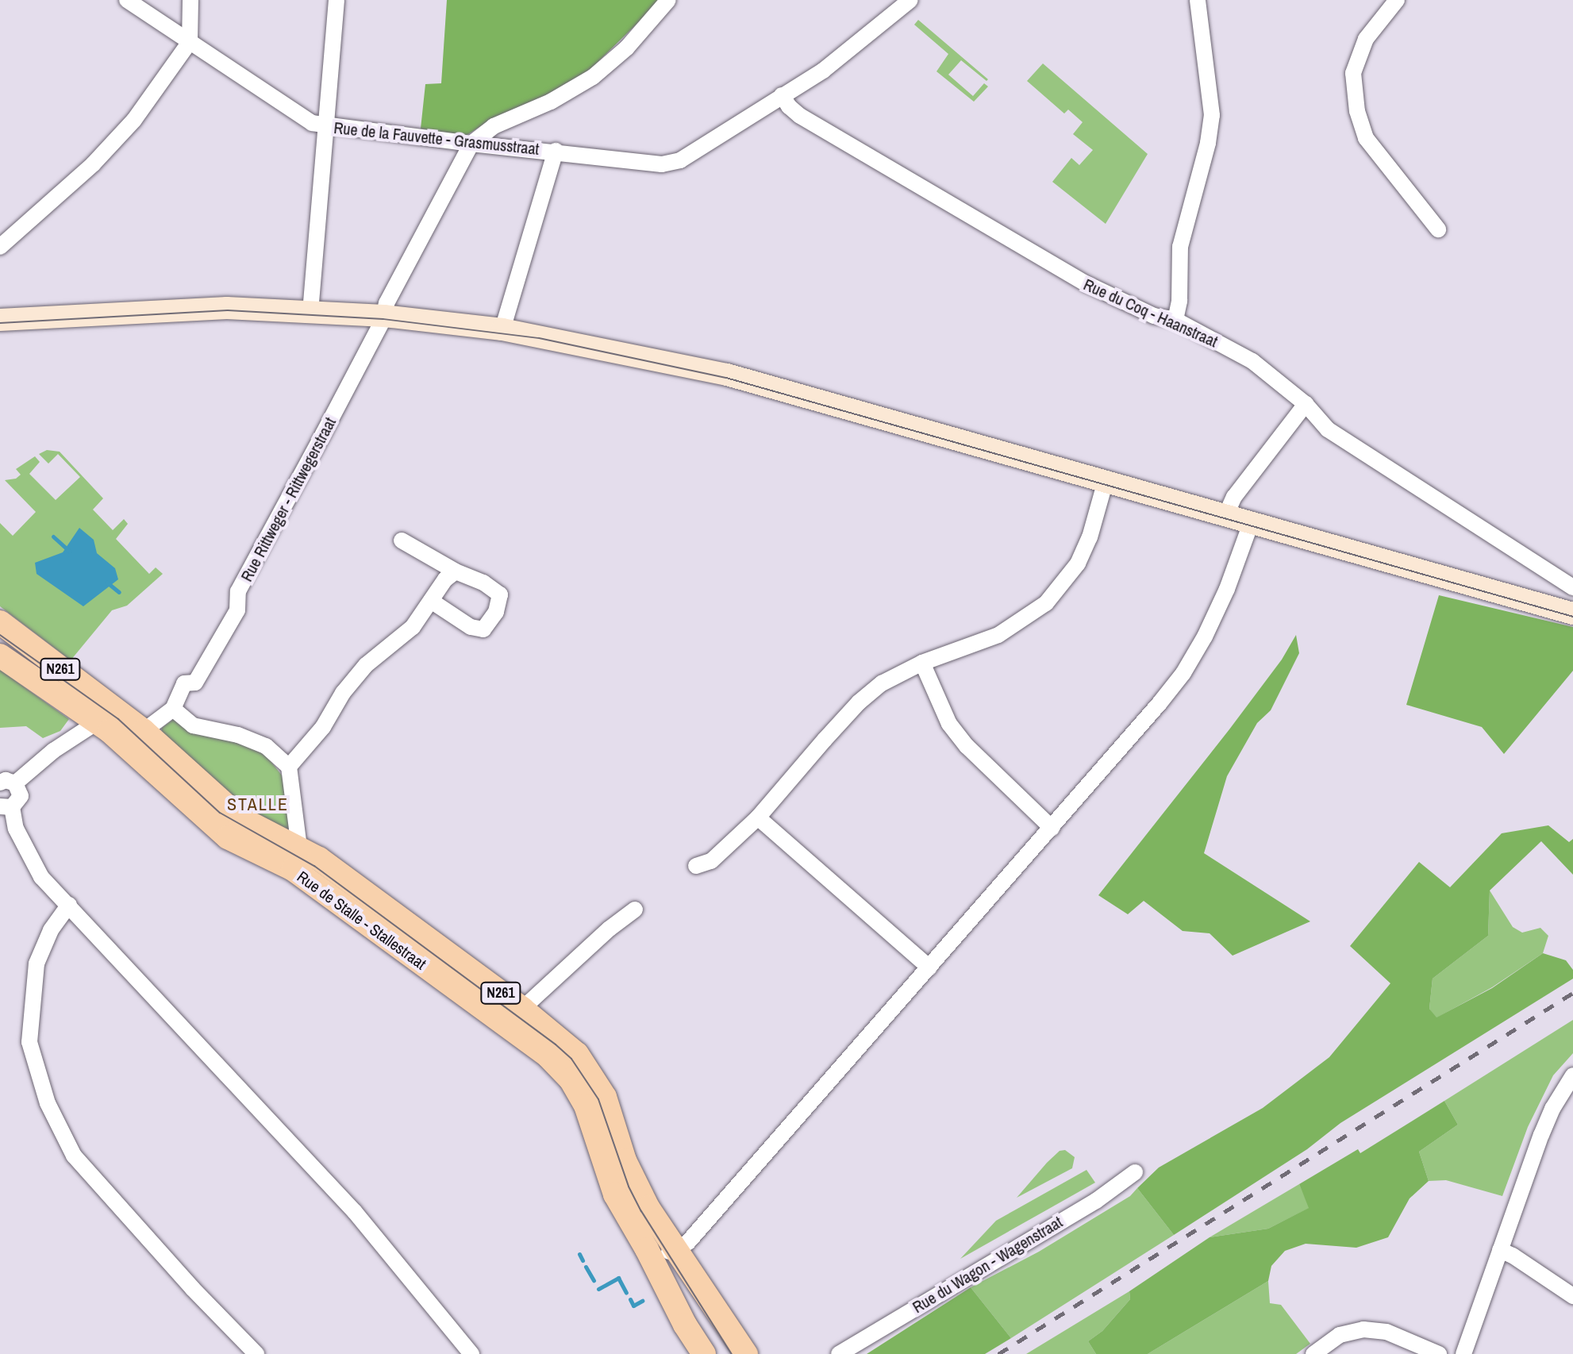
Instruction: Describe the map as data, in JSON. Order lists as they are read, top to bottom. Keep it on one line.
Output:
{"streets":{"main road":["N261","Rue de Stalle - Stallestraat"],"street":["Rue de la Fauvette - Grasmusstraat","Rue du Coq - Haanstraat","Rue Rittweger - Rittwegerstraat","Rue du Wagon - Wagenstraat"]},"crossings":[["Rue de la Fauvette - Grasmusstraat","Rue du Coq - Haanstraat"],["Rue de la Fauvette - Grasmusstraat","Rue Rittweger - Rittwegerstraat"],["Rue Rittweger - Rittwegerstraat","Rue de Stalle - Stallestraat"]],"districts":["STALLE"]}
